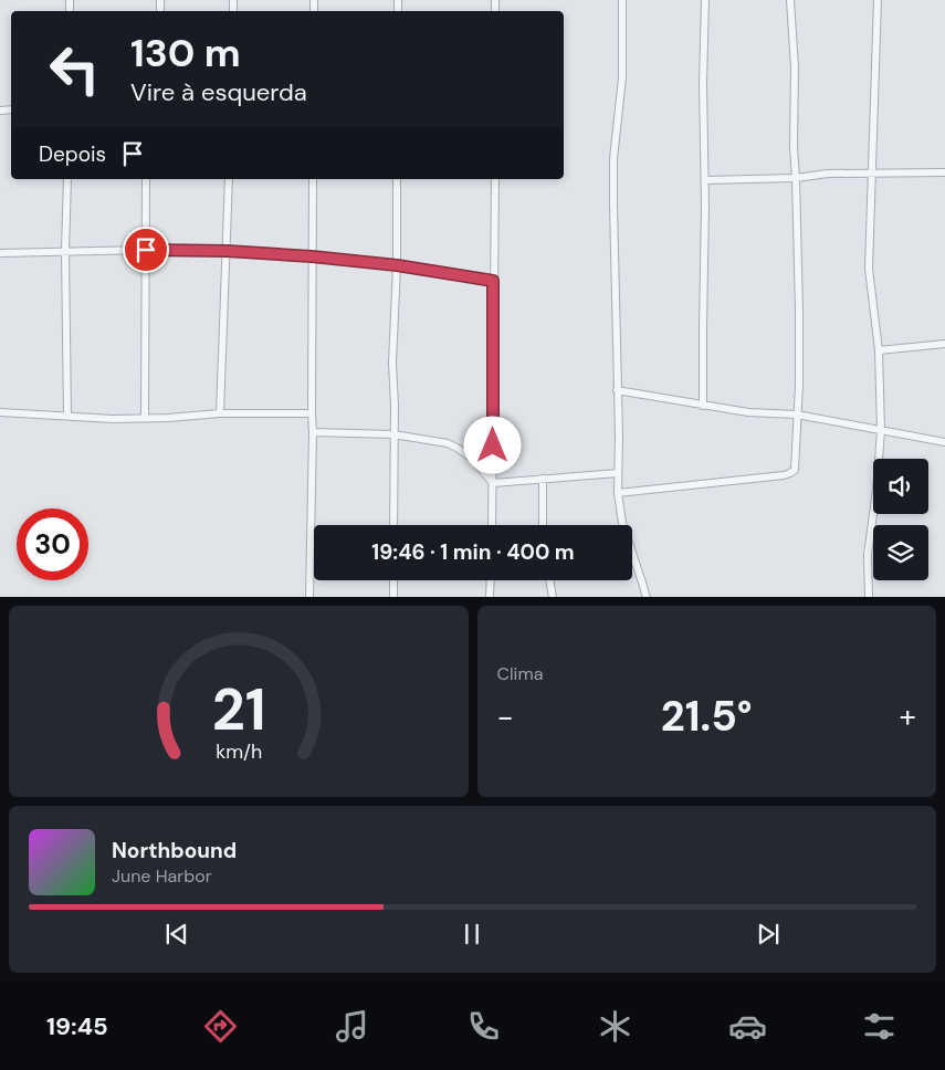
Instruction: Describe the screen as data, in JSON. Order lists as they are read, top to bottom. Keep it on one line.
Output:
{"page":{"turn":["130 m","Vire à esquerda"],"then":"Depois","limit":"30","trip":"19:46 · 1 min · 400 m","tile":"Clima","heat":["−","21.5°","+"],"song":["Northbound","June Harbor"],"tabs":"19:45","gauge":["21","km/h"]}}
